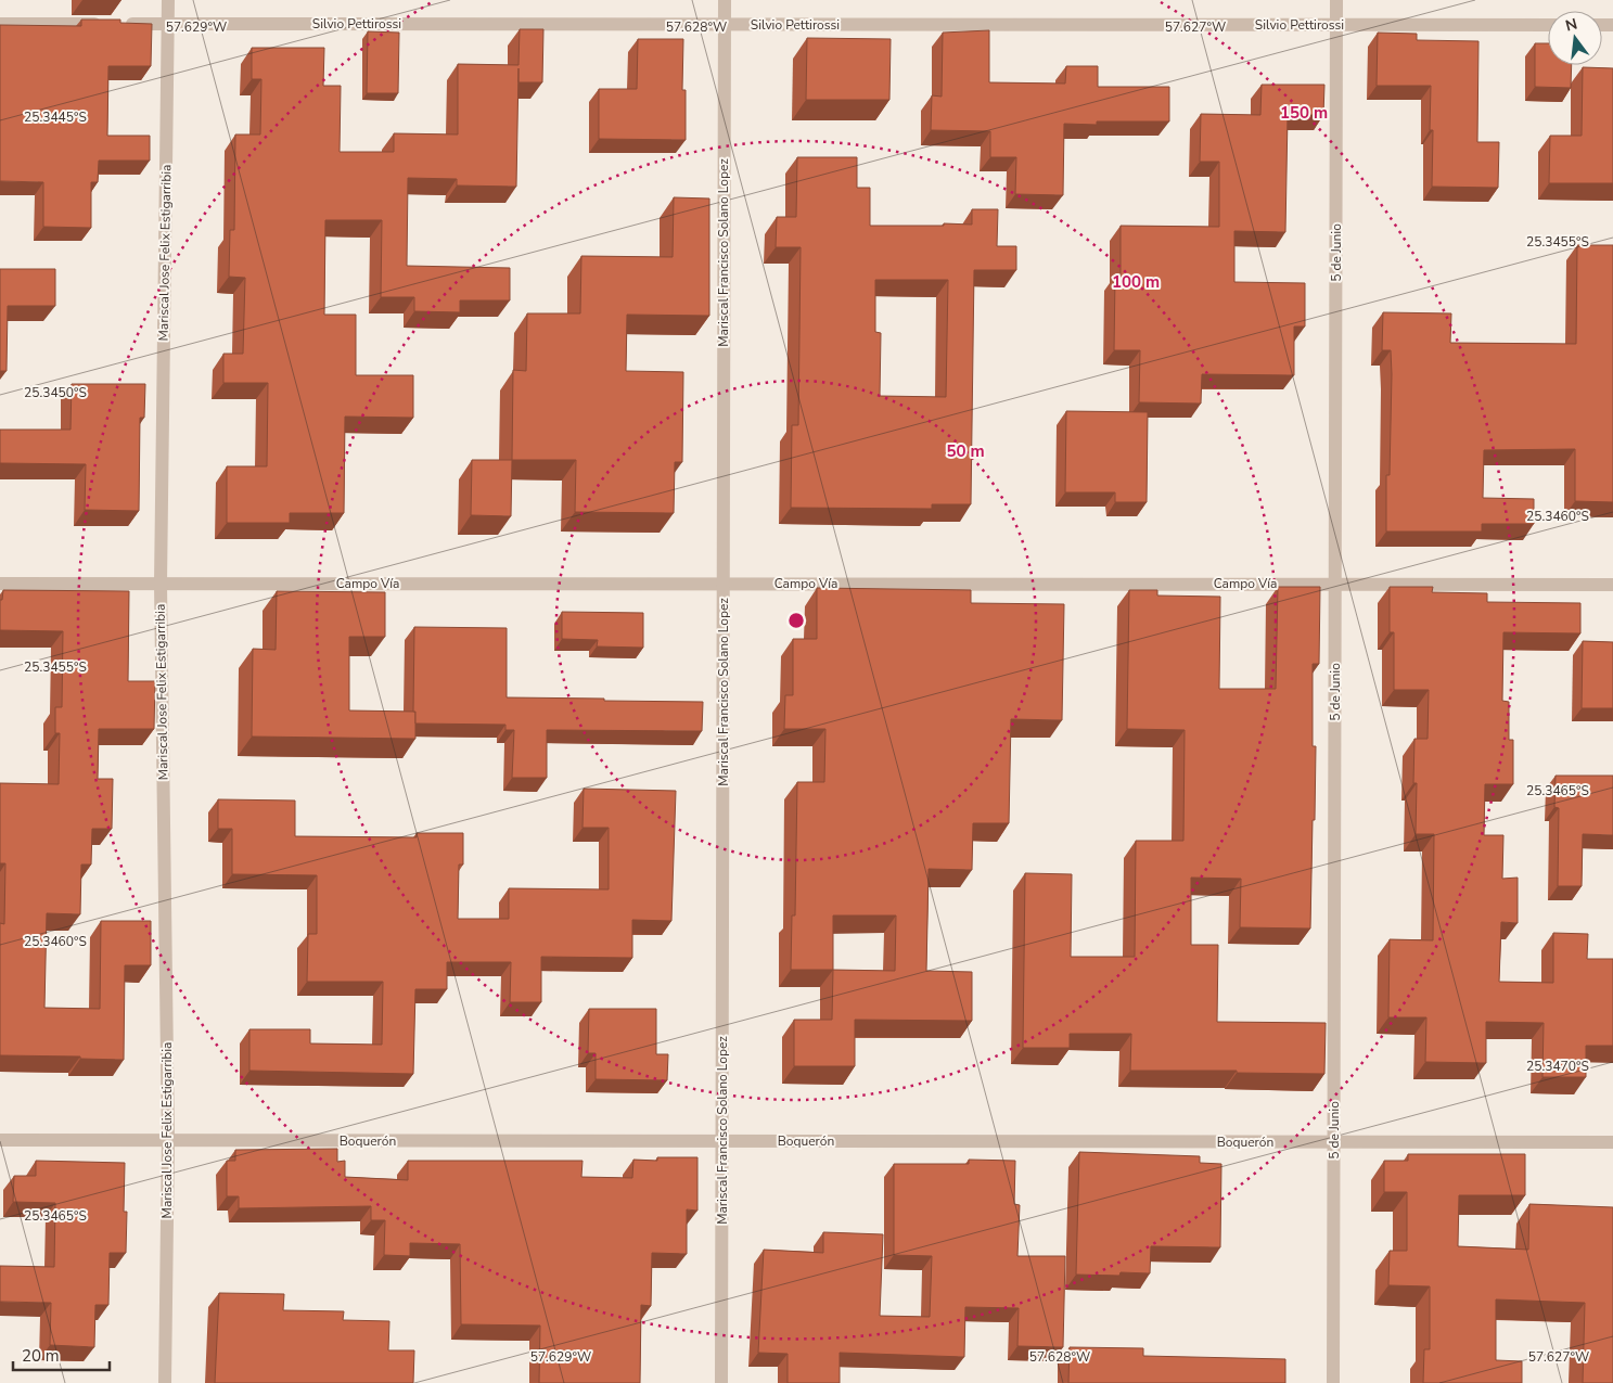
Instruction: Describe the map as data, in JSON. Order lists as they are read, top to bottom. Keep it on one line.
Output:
{"streets":{"street":["Silvio Pettirossi","Mariscal Jose Felix Estigarribia","Mariscal Francisco Solano Lopez","5 de Junio","Campo Vía","Boquerón"]},"crossings":[["Silvio Pettirossi","Mariscal Jose Felix Estigarribia"],["Silvio Pettirossi","Mariscal Francisco Solano Lopez"],["Silvio Pettirossi","5 de Junio"],["Mariscal Jose Felix Estigarribia","Campo Vía"],["Mariscal Jose Felix Estigarribia","Boquerón"],["Mariscal Francisco Solano Lopez","Campo Vía"],["Mariscal Francisco Solano Lopez","Boquerón"],["5 de Junio","Campo Vía"],["5 de Junio","Boquerón"]],"scale_bar":"20 m","north":"top","coordinates":["57.629°W","57.628°W","57.627°W","25.3445°S","25.3455°S","25.3450°S","25.3460°S","25.3465°S","25.3470°S"],"rings":["150 m","100 m","50 m"]}
